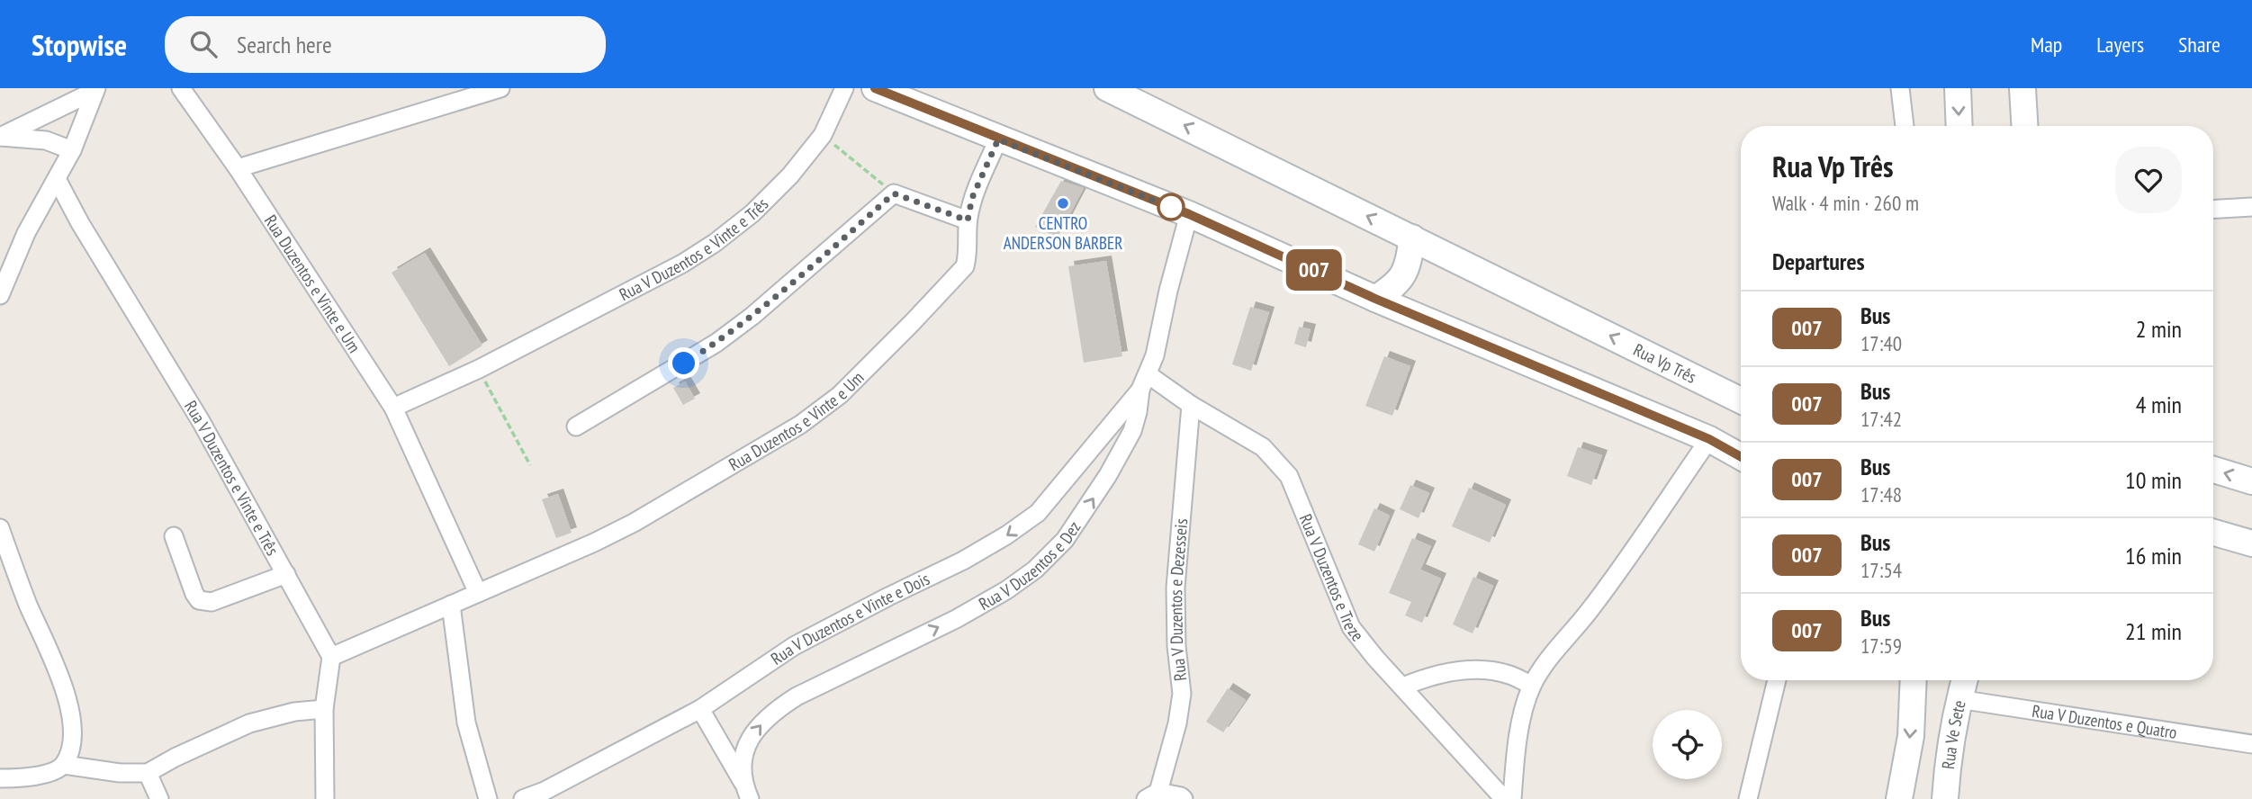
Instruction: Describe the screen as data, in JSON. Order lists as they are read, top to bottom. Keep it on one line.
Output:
{"streets":{"main road":["Rua Vp Três","Rua Ve Sete"],"street":["Rua V Duzentos e Vinte e Três","Rua Duzentos e Vinte e Um","Rua V Duzentos e Dez","Rua V Duzentos e Treze","Rua V Duzentos e Dezesseis","Rua V Duzentos e Vinte e Dois","Rua V Duzentos e Quatro"]},"crossings":[["Rua V Duzentos e Vinte e Três","Rua Duzentos e Vinte e Um"],["Rua V Duzentos e Dez","Rua V Duzentos e Treze"],["Rua V Duzentos e Dez","Rua V Duzentos e Vinte e Dois"],["Rua V Duzentos e Treze","Rua V Duzentos e Dezesseis"],["Rua V Duzentos e Treze","Rua V Duzentos e Vinte e Dois"],["Rua V Duzentos e Quatro","Rua Ve Sete"]],"one_way":["Rua V Duzentos e Dez","Rua V Duzentos e Vinte e Dois"],"places":["CENTRO ANDERSON BARBER"],"lines":["bus line 007"],"page":{"header":"Stopwise","search":"Search here","nav":["Map","Layers","Share"],"on_map":"007","heading":[["Rua Vp Três","Walk · 4 min · 260 m"],"Departures"],"list":[{"mark":"007","name":"Bus","note":"17:40","value":"2 min"},{"mark":"007","name":"Bus","note":"17:42","value":"4 min"},{"mark":"007","name":"Bus","note":"17:48","value":"10 min"},{"mark":"007","name":"Bus","note":"17:54","value":"16 min"},{"mark":"007","name":"Bus","note":"17:59","value":"21 min"}]}}
